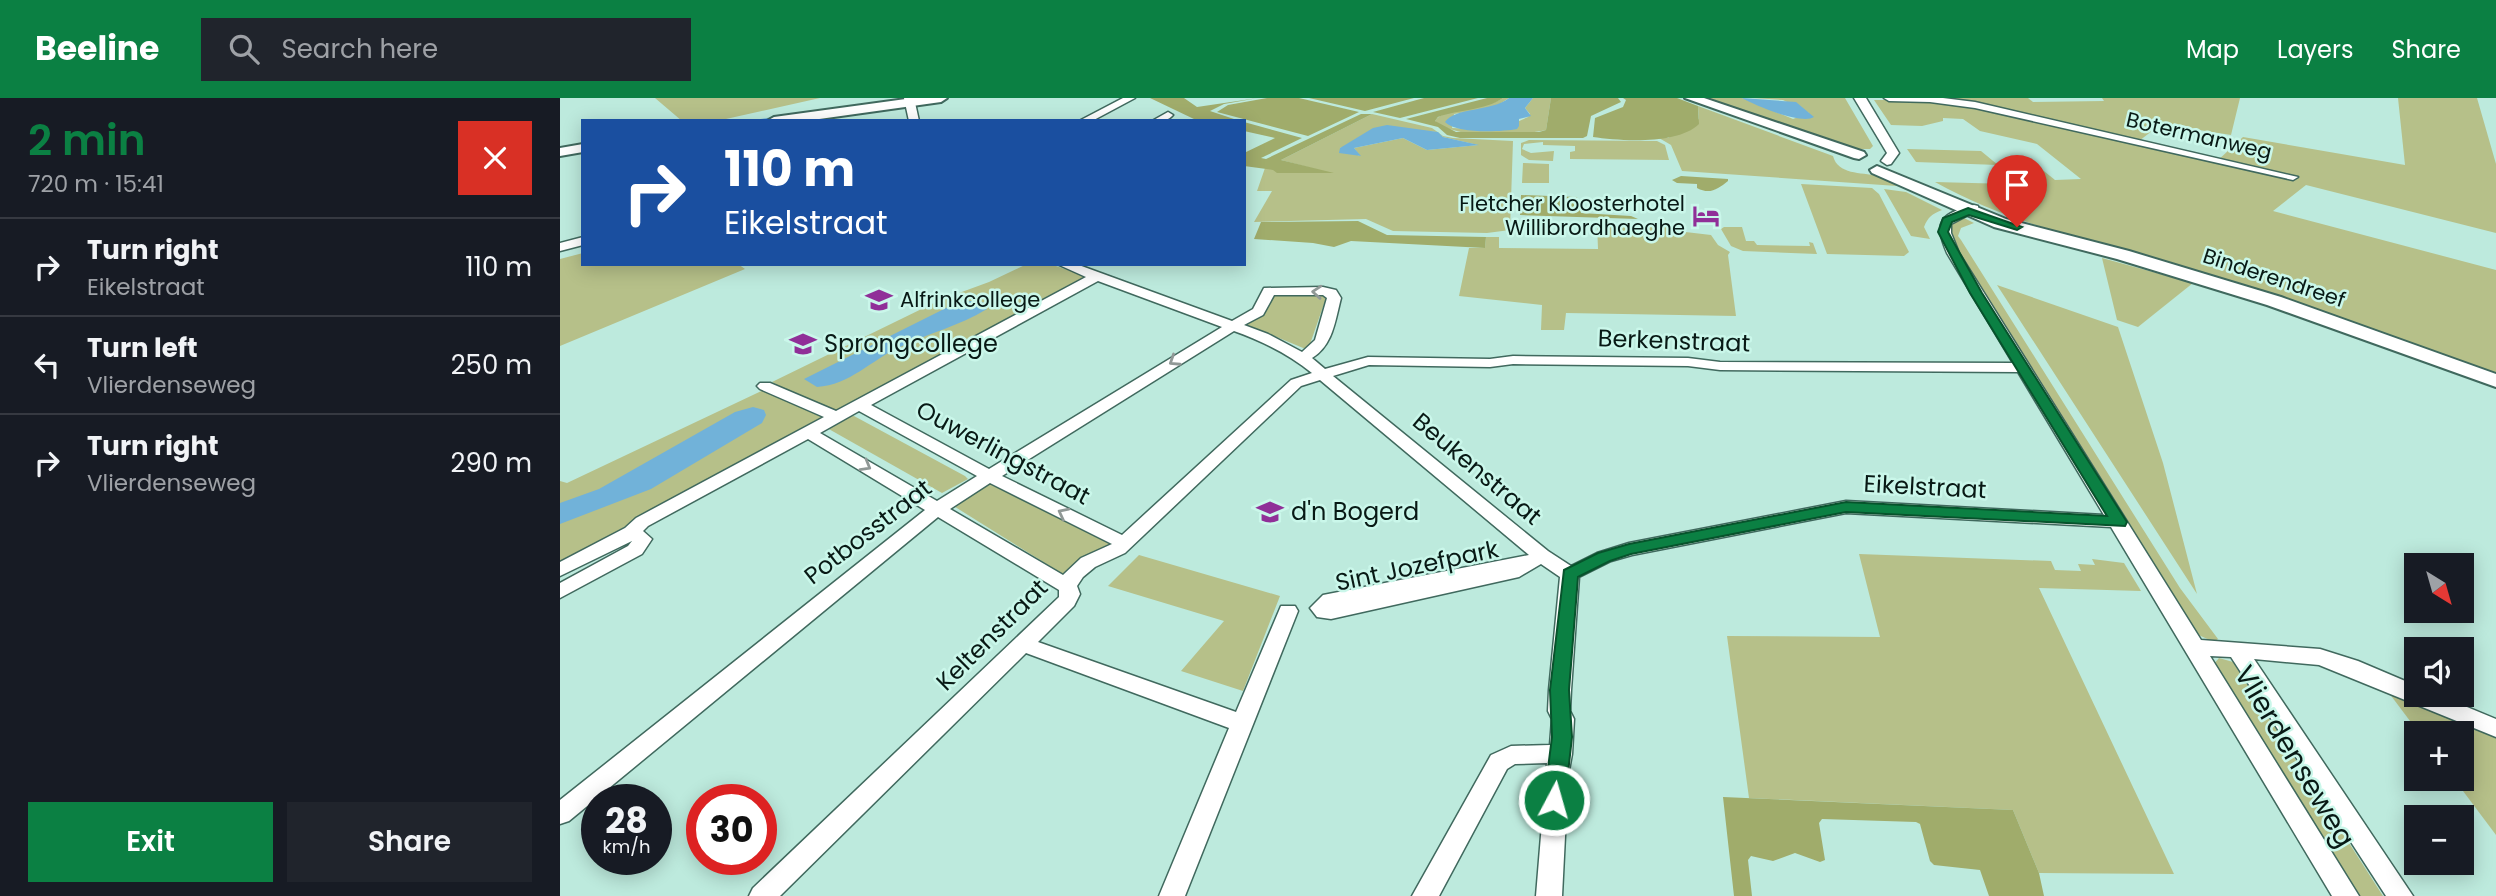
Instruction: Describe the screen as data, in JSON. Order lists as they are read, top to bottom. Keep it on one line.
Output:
{"streets":{"main road":["Binderendreef"],"street":["Botermanweg","Berkenstraat","Ouwerlingstraat","Beukenstraat","Eikelstraat","Potbosstraat","Sint Jozefpark","Keltenstraat","Vlierdenseweg"]},"crossings":[["Binderendreef","Vlierdenseweg"],["Berkenstraat","Beukenstraat"],["Berkenstraat","Keltenstraat"],["Berkenstraat","Vlierdenseweg"],["Ouwerlingstraat","Potbosstraat"],["Ouwerlingstraat","Keltenstraat"],["Beukenstraat","Eikelstraat"],["Beukenstraat","Potbosstraat"],["Beukenstraat","Sint Jozefpark"],["Beukenstraat","Keltenstraat"],["Eikelstraat","Vlierdenseweg"]],"places":{"hotel":["Fletcher Kloosterhotel Willibrordhaeghe"],"school or university":["Alfrinkcollege","Sprongcollege","d'n Bogerd"]},"north":"bottom right","page":{"header":"Beeline","search":"Search here","nav":["Map","Layers","Share"],"heading":["2 min","720 m · 15:41"],"turn":["110 m","Eikelstraat"],"list":[{"name":"Turn right","note":"Eikelstraat","value":"110 m"},{"name":"Turn left","note":"Vlierdenseweg","value":"250 m"},{"name":"Turn right","note":"Vlierdenseweg","value":"290 m"}],"map_buttons":["+","−"],"speed":"28 km/h","limit":"30","buttons":["Exit","Share"]}}
